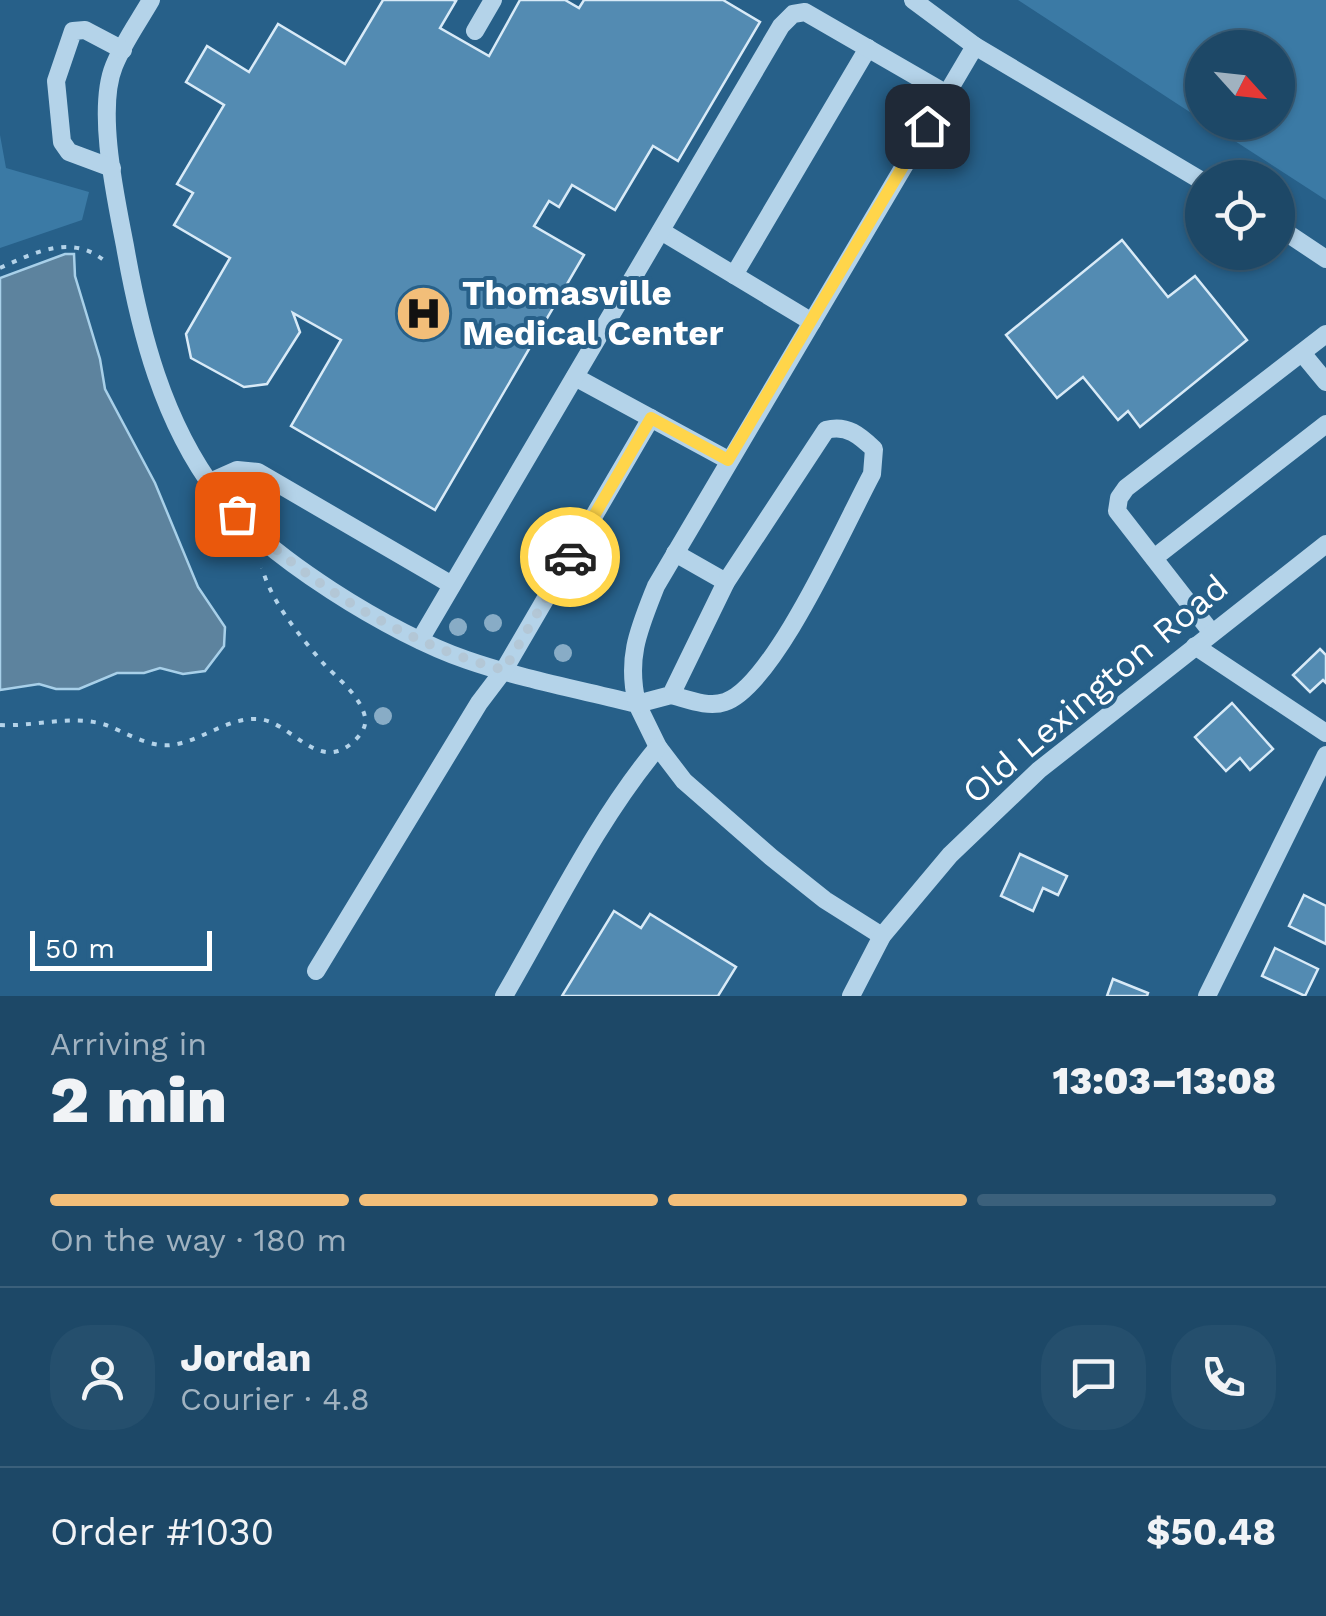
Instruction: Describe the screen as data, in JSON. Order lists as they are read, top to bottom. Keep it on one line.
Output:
{"streets":{"street":["Old Lexington Road"]},"places":{"hospital":["Thomasville Medical Center"]},"scale_bar":"50 m","north":"bottom right","page":{"scale":"50 m","heading":["2 min","Arriving in","13:03–13:08"],"panel":["Jordan","Courier · 4.8","Order #1030","$50.48"],"bar":"On the way · 180 m"}}
